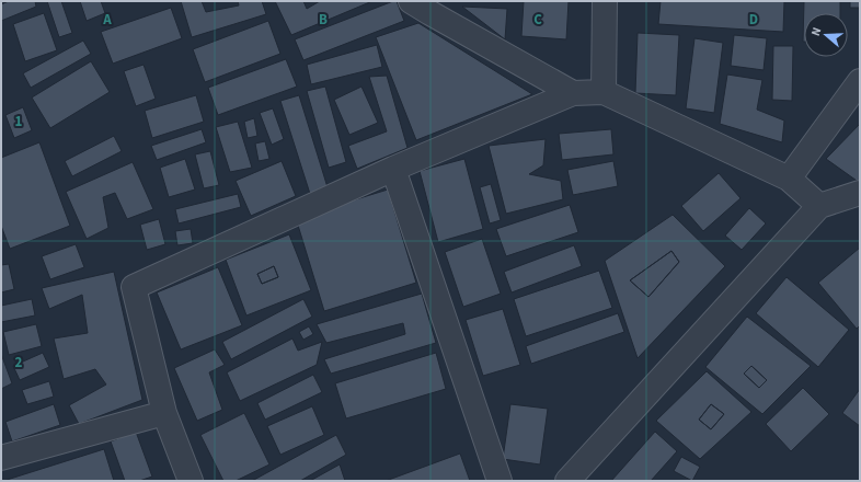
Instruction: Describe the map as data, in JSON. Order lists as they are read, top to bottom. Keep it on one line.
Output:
{"north":"left","grid":{"columns":["A","B","C","D"],"rows":["1","2"]}}
